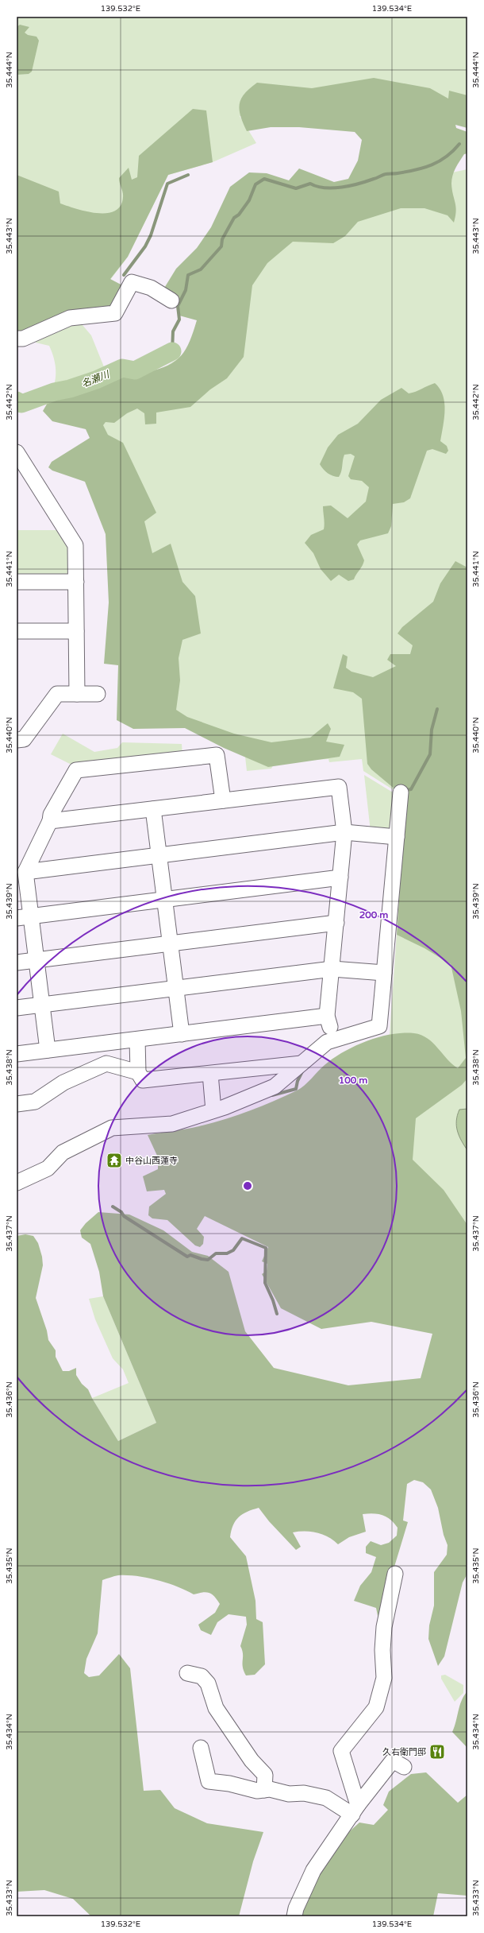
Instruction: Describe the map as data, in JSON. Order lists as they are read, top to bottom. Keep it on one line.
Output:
{"water":["名瀬川"],"places":{"temple":["中谷山西蓮寺"],"restaurant":["久右衛門邸"]},"coordinates":["139.532°E","139.534°E","35.444°N","35.443°N","35.442°N","35.441°N","35.440°N","35.439°N","35.438°N","35.437°N","35.436°N","35.435°N","35.434°N","35.433°N"],"rings":["200 m","100 m"]}
